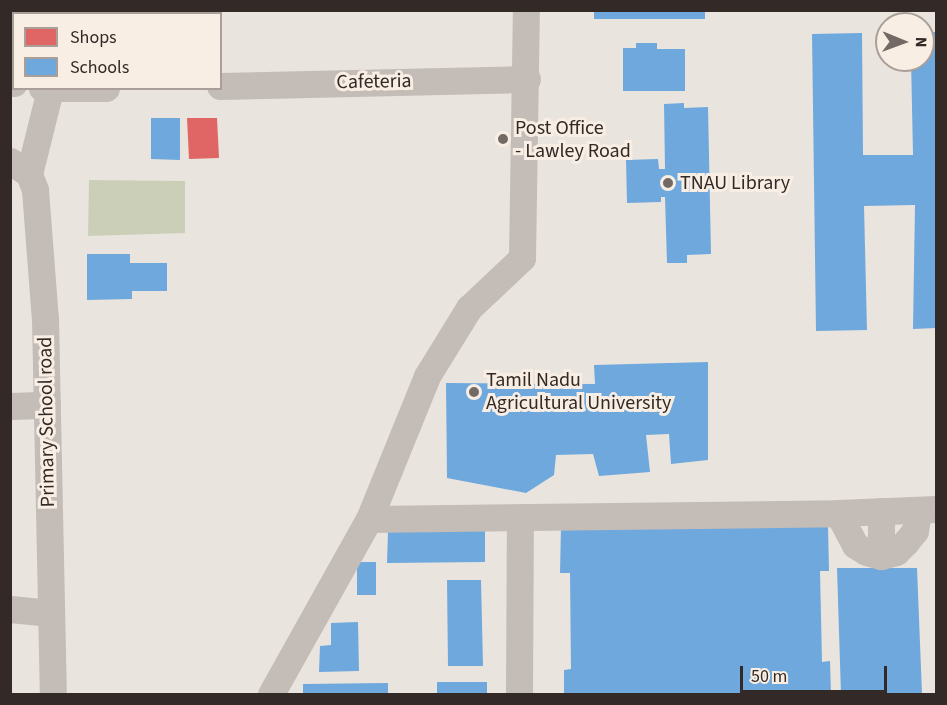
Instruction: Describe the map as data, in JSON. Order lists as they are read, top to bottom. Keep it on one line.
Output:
{"streets":{"street":["Cafeteria","Primary School road"]},"places":["Post Office - Lawley Road","TNAU Library","Tamil Nadu Agricultural University"],"legend":["Shops","Schools"],"scale_bar":"50 m","north":"right"}
